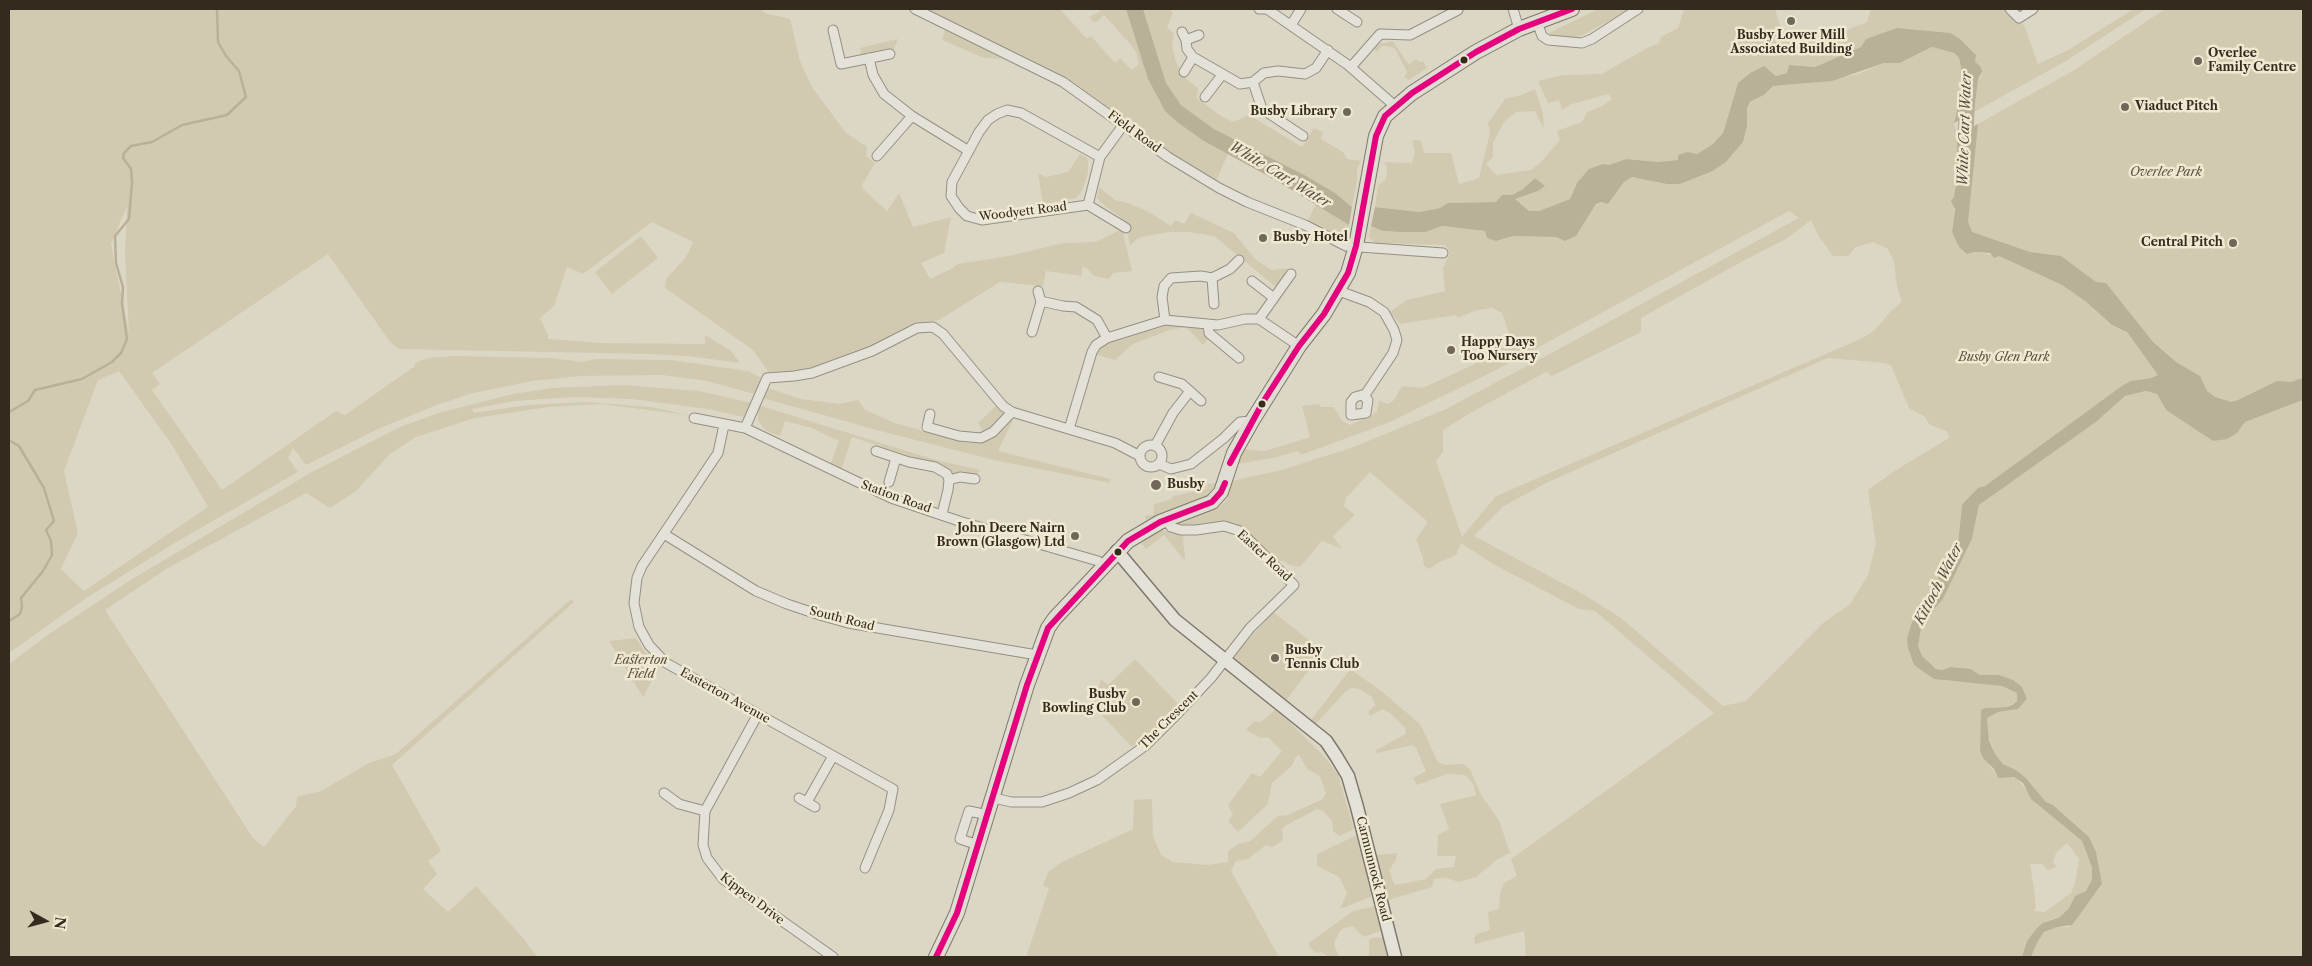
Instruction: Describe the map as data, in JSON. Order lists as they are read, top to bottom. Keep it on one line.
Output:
{"streets":{"main road":["Carmunnock Road"],"street":["Field Road","Woodyett Road","Station Road","Easter Road","South Road","Easterton Avenue","The Crescent","Kippen Drive"]},"crossings":[["Station Road","Easterton Avenue"],["Easter Road","The Crescent"],["Easter Road","Carmunnock Road"],["South Road","Easterton Avenue"],["Easterton Avenue","Kippen Drive"],["The Crescent","Carmunnock Road"]],"water":["White Cart Water","Kittoch Water"],"parks":["Overlee Park","Busby Glen Park","Easterton Field"],"places":["Busby Lower Mill Associated Building","Overlee Family Centre","Viaduct Pitch","Busby Library","Busby Hotel","Central Pitch","Happy Days Too Nursery","Busby","John Deere Nairn Brown (Glasgow) Ltd","Busby Tennis Club","Busby Bowling Club"],"north":"right"}
